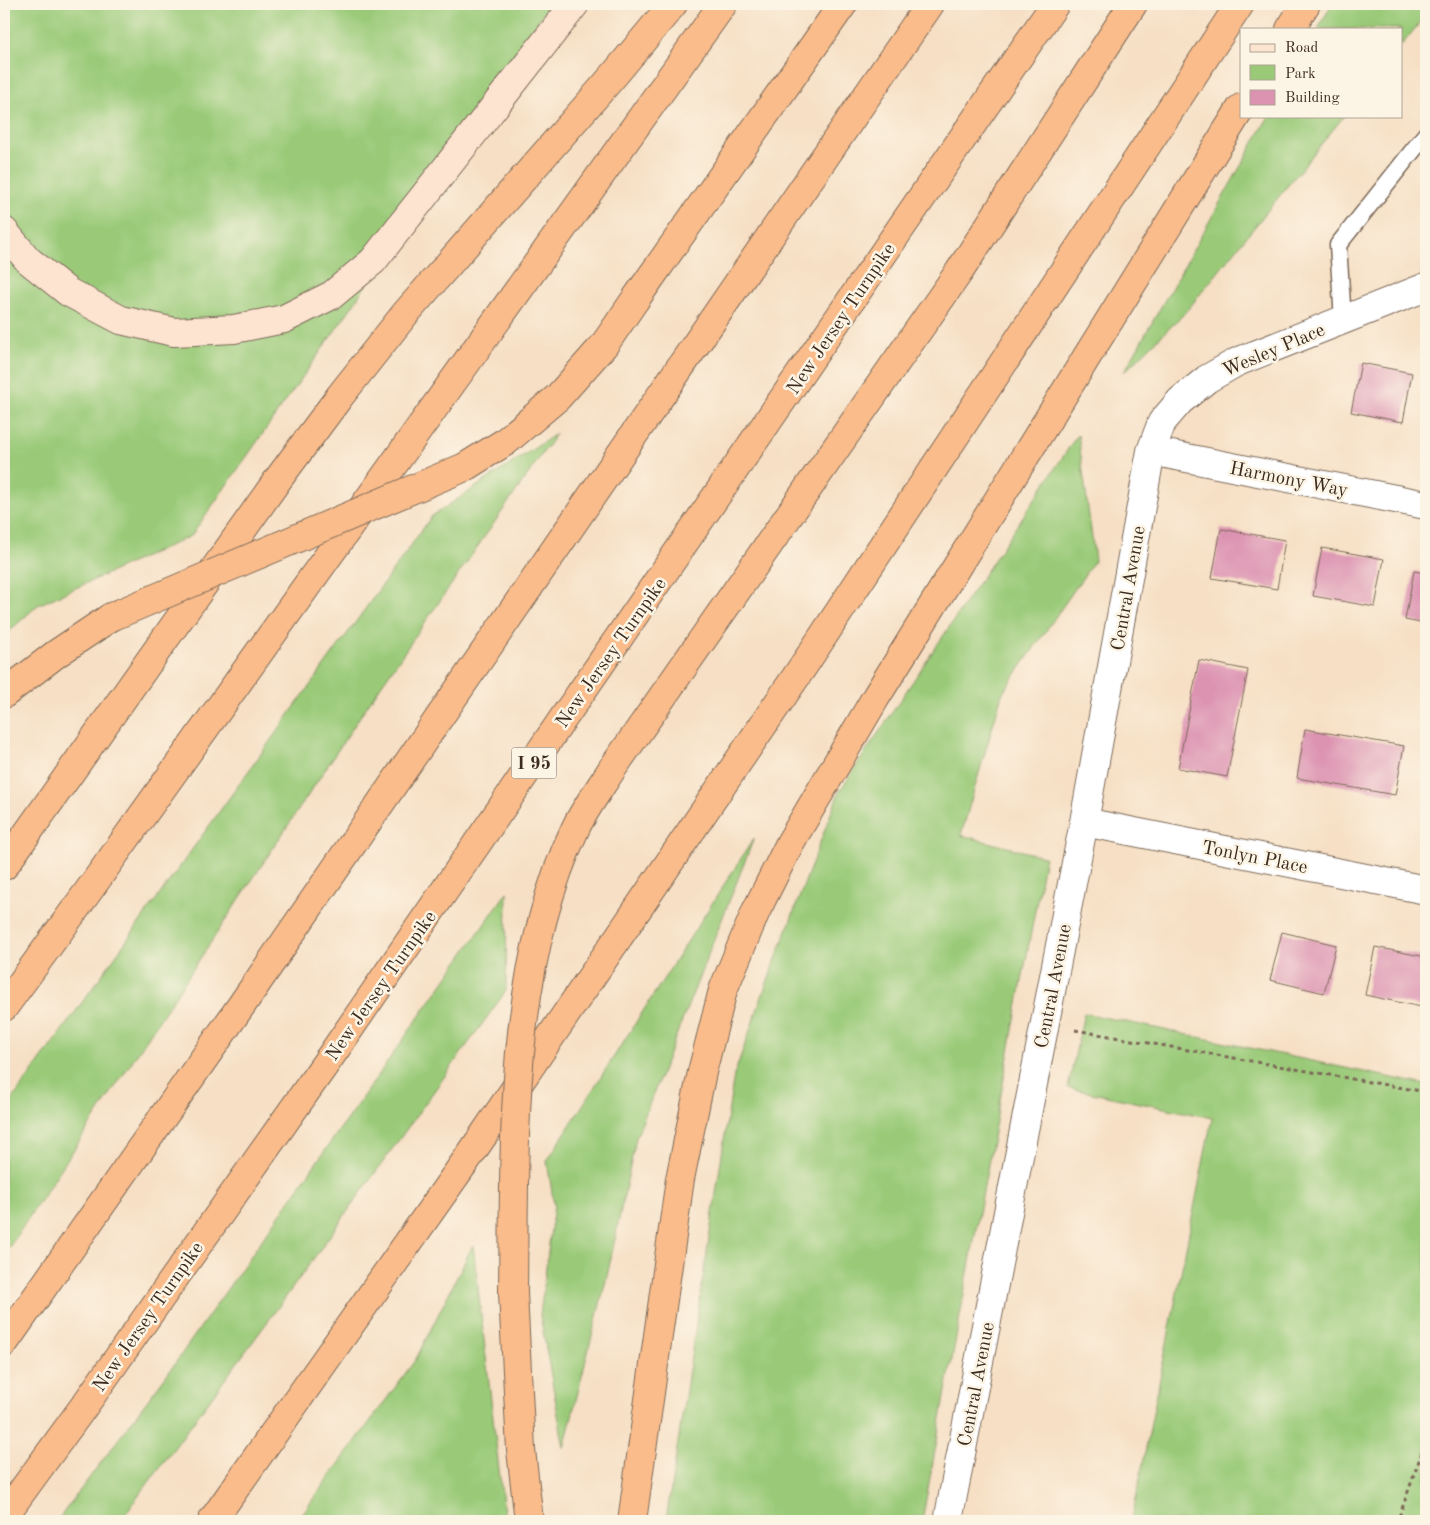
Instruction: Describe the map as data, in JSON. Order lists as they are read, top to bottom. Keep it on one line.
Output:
{"streets":{"highway":["New Jersey Turnpike","I 95"],"street":["Wesley Place","Harmony Way","Central Avenue","Tonlyn Place"]},"crossings":[["Wesley Place","Harmony Way"],["Wesley Place","Central Avenue"],["Harmony Way","Central Avenue"],["Central Avenue","Tonlyn Place"]],"legend":["Road","Park","Building"]}
